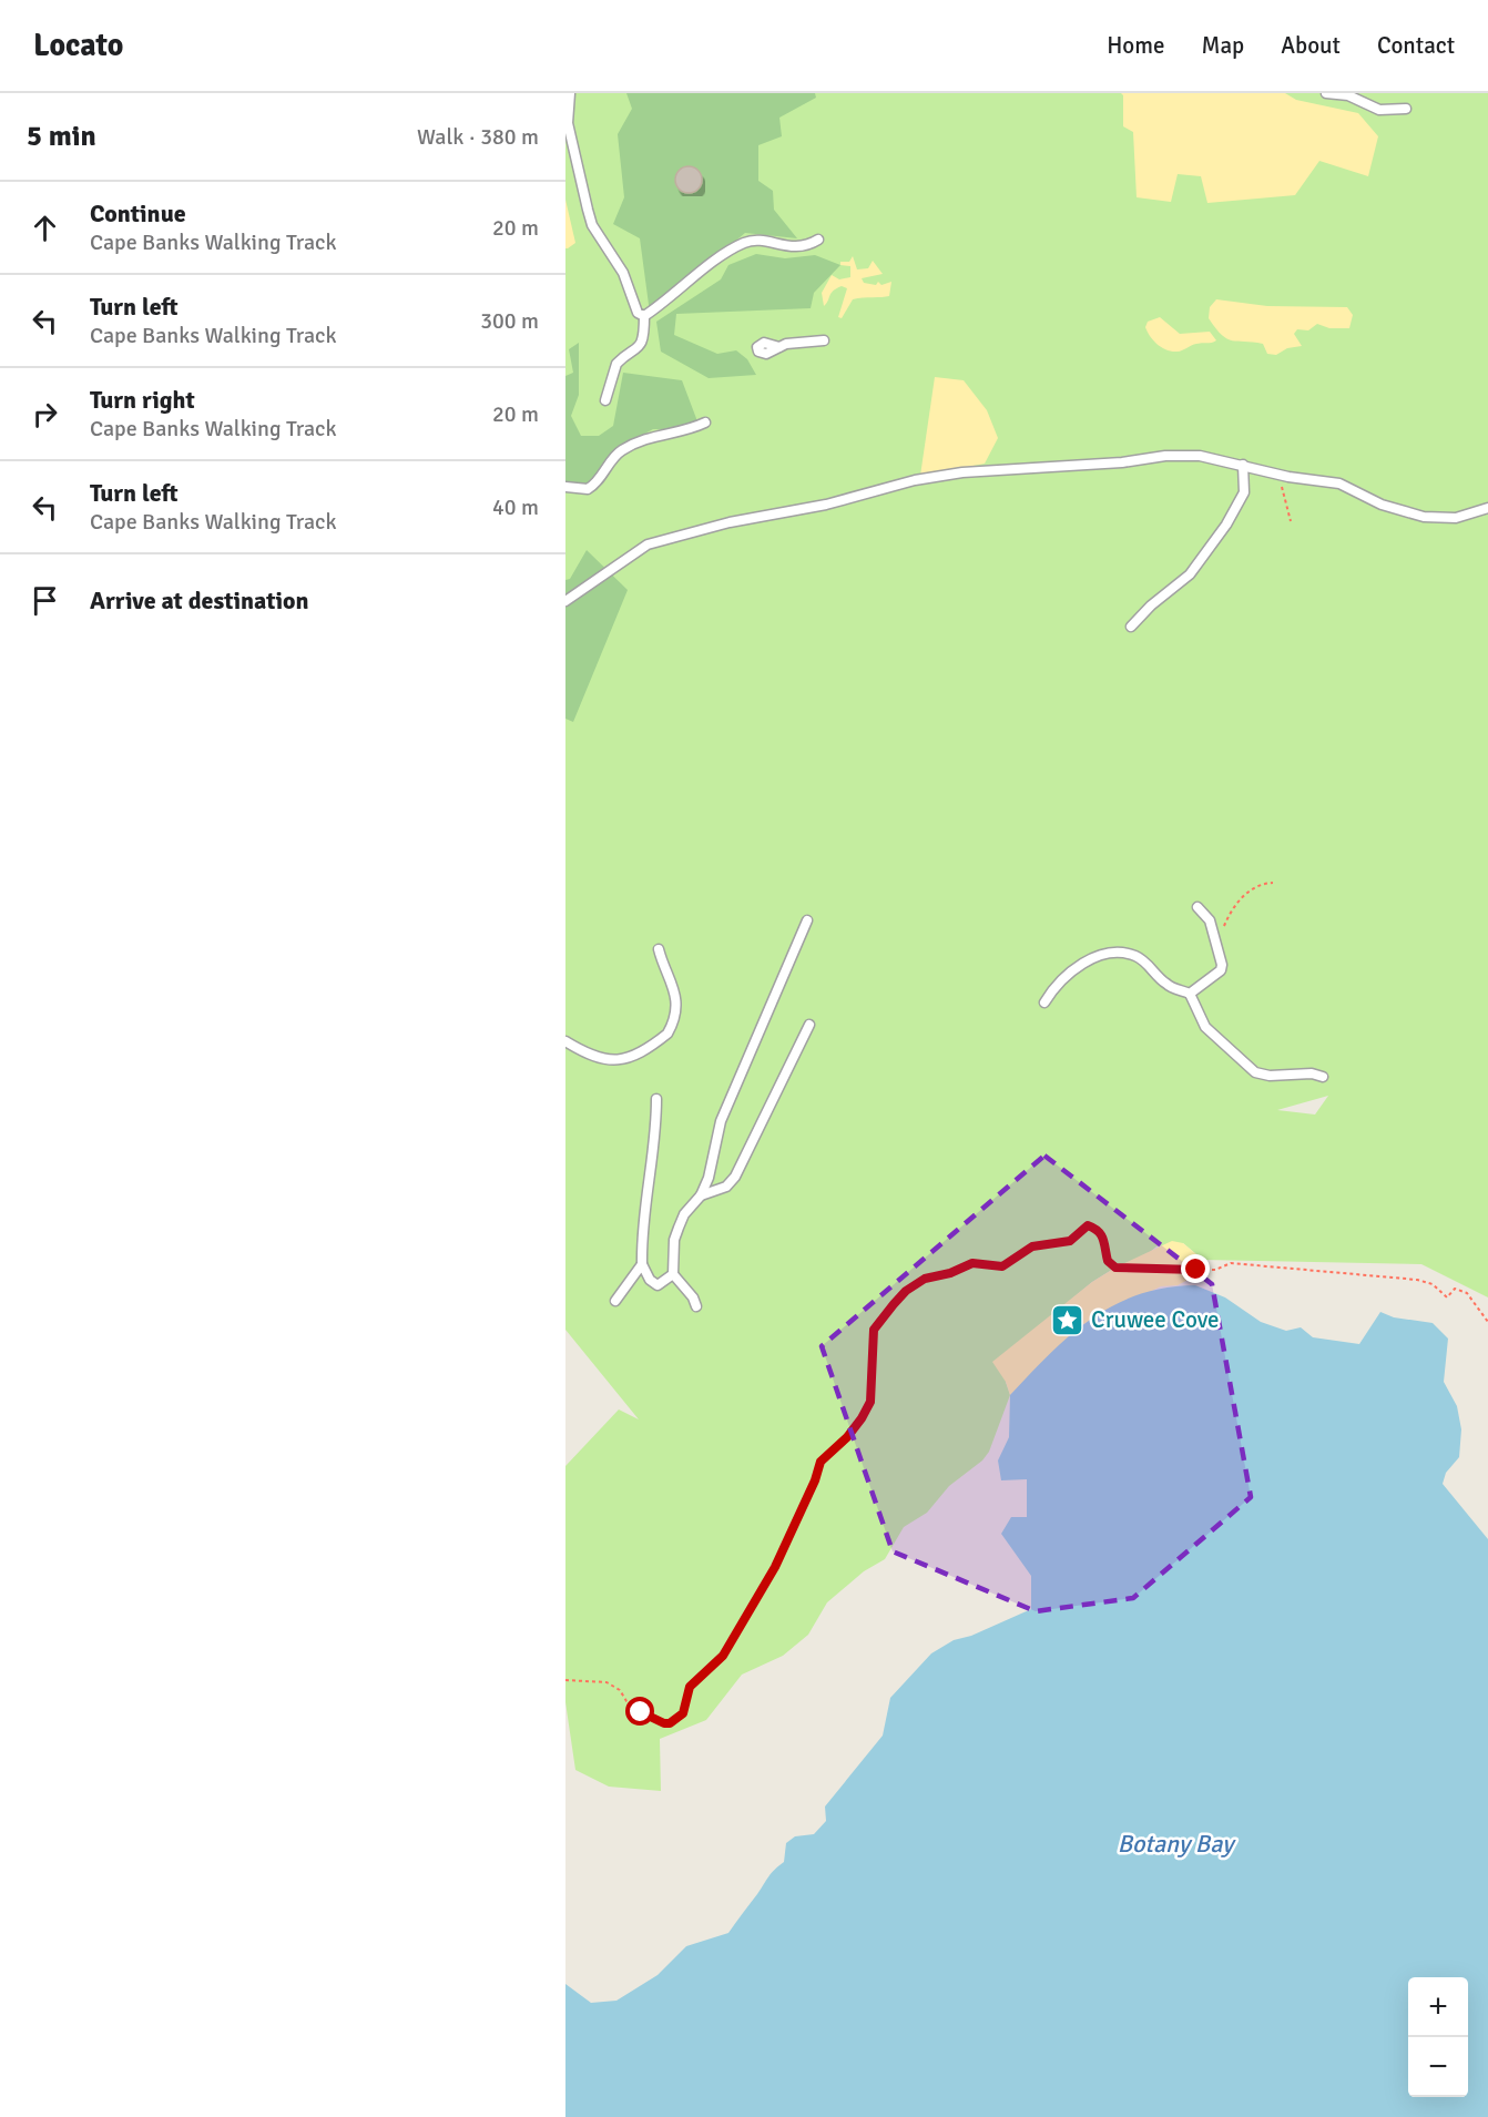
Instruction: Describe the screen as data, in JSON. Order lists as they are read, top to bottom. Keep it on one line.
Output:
{"water":["Botany Bay"],"places":{"place":["Cruwee Cove"]},"page":{"header":"Locato","nav":["Home","Map","About","Contact"],"heading":["5 min","Walk · 380 m"],"list":[["Continue","Cape Banks Walking Track","20 m"],["Turn left","Cape Banks Walking Track","300 m"],["Turn right","Cape Banks Walking Track","20 m"],["Turn left","Cape Banks Walking Track","40 m"],"Arrive at destination"],"map_buttons":["+","−"]}}
